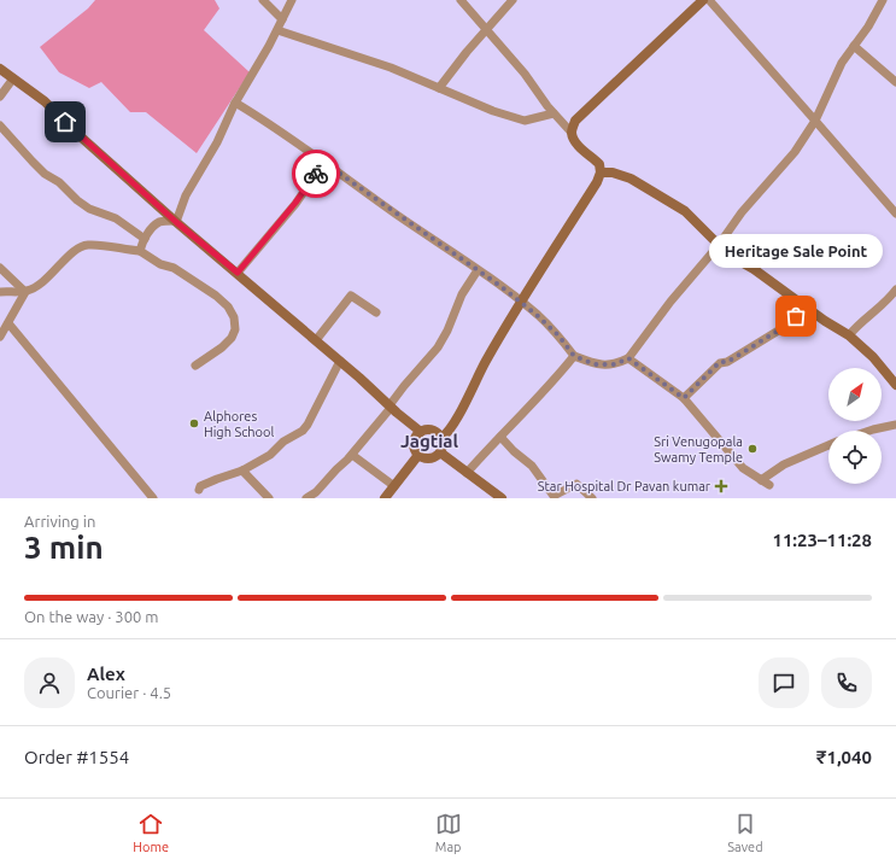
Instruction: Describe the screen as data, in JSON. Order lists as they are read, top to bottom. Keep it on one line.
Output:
{"districts":["Jagtial"],"places":{"other":["Heritage Sale Point","Alphores High School","Sri Venugopala Swamy Temple"],"health":["Star Hospital Dr Pavan kumar"]},"north":"top right","page":{"bubble":"Heritage Sale Point","heading":["3 min","Arriving in","11:23–11:28"],"panel":["Alex","Courier · 4.5","Order #1554","₹1,040"],"bar":"On the way · 300 m","tabs":["Home","Map","Saved"]}}
